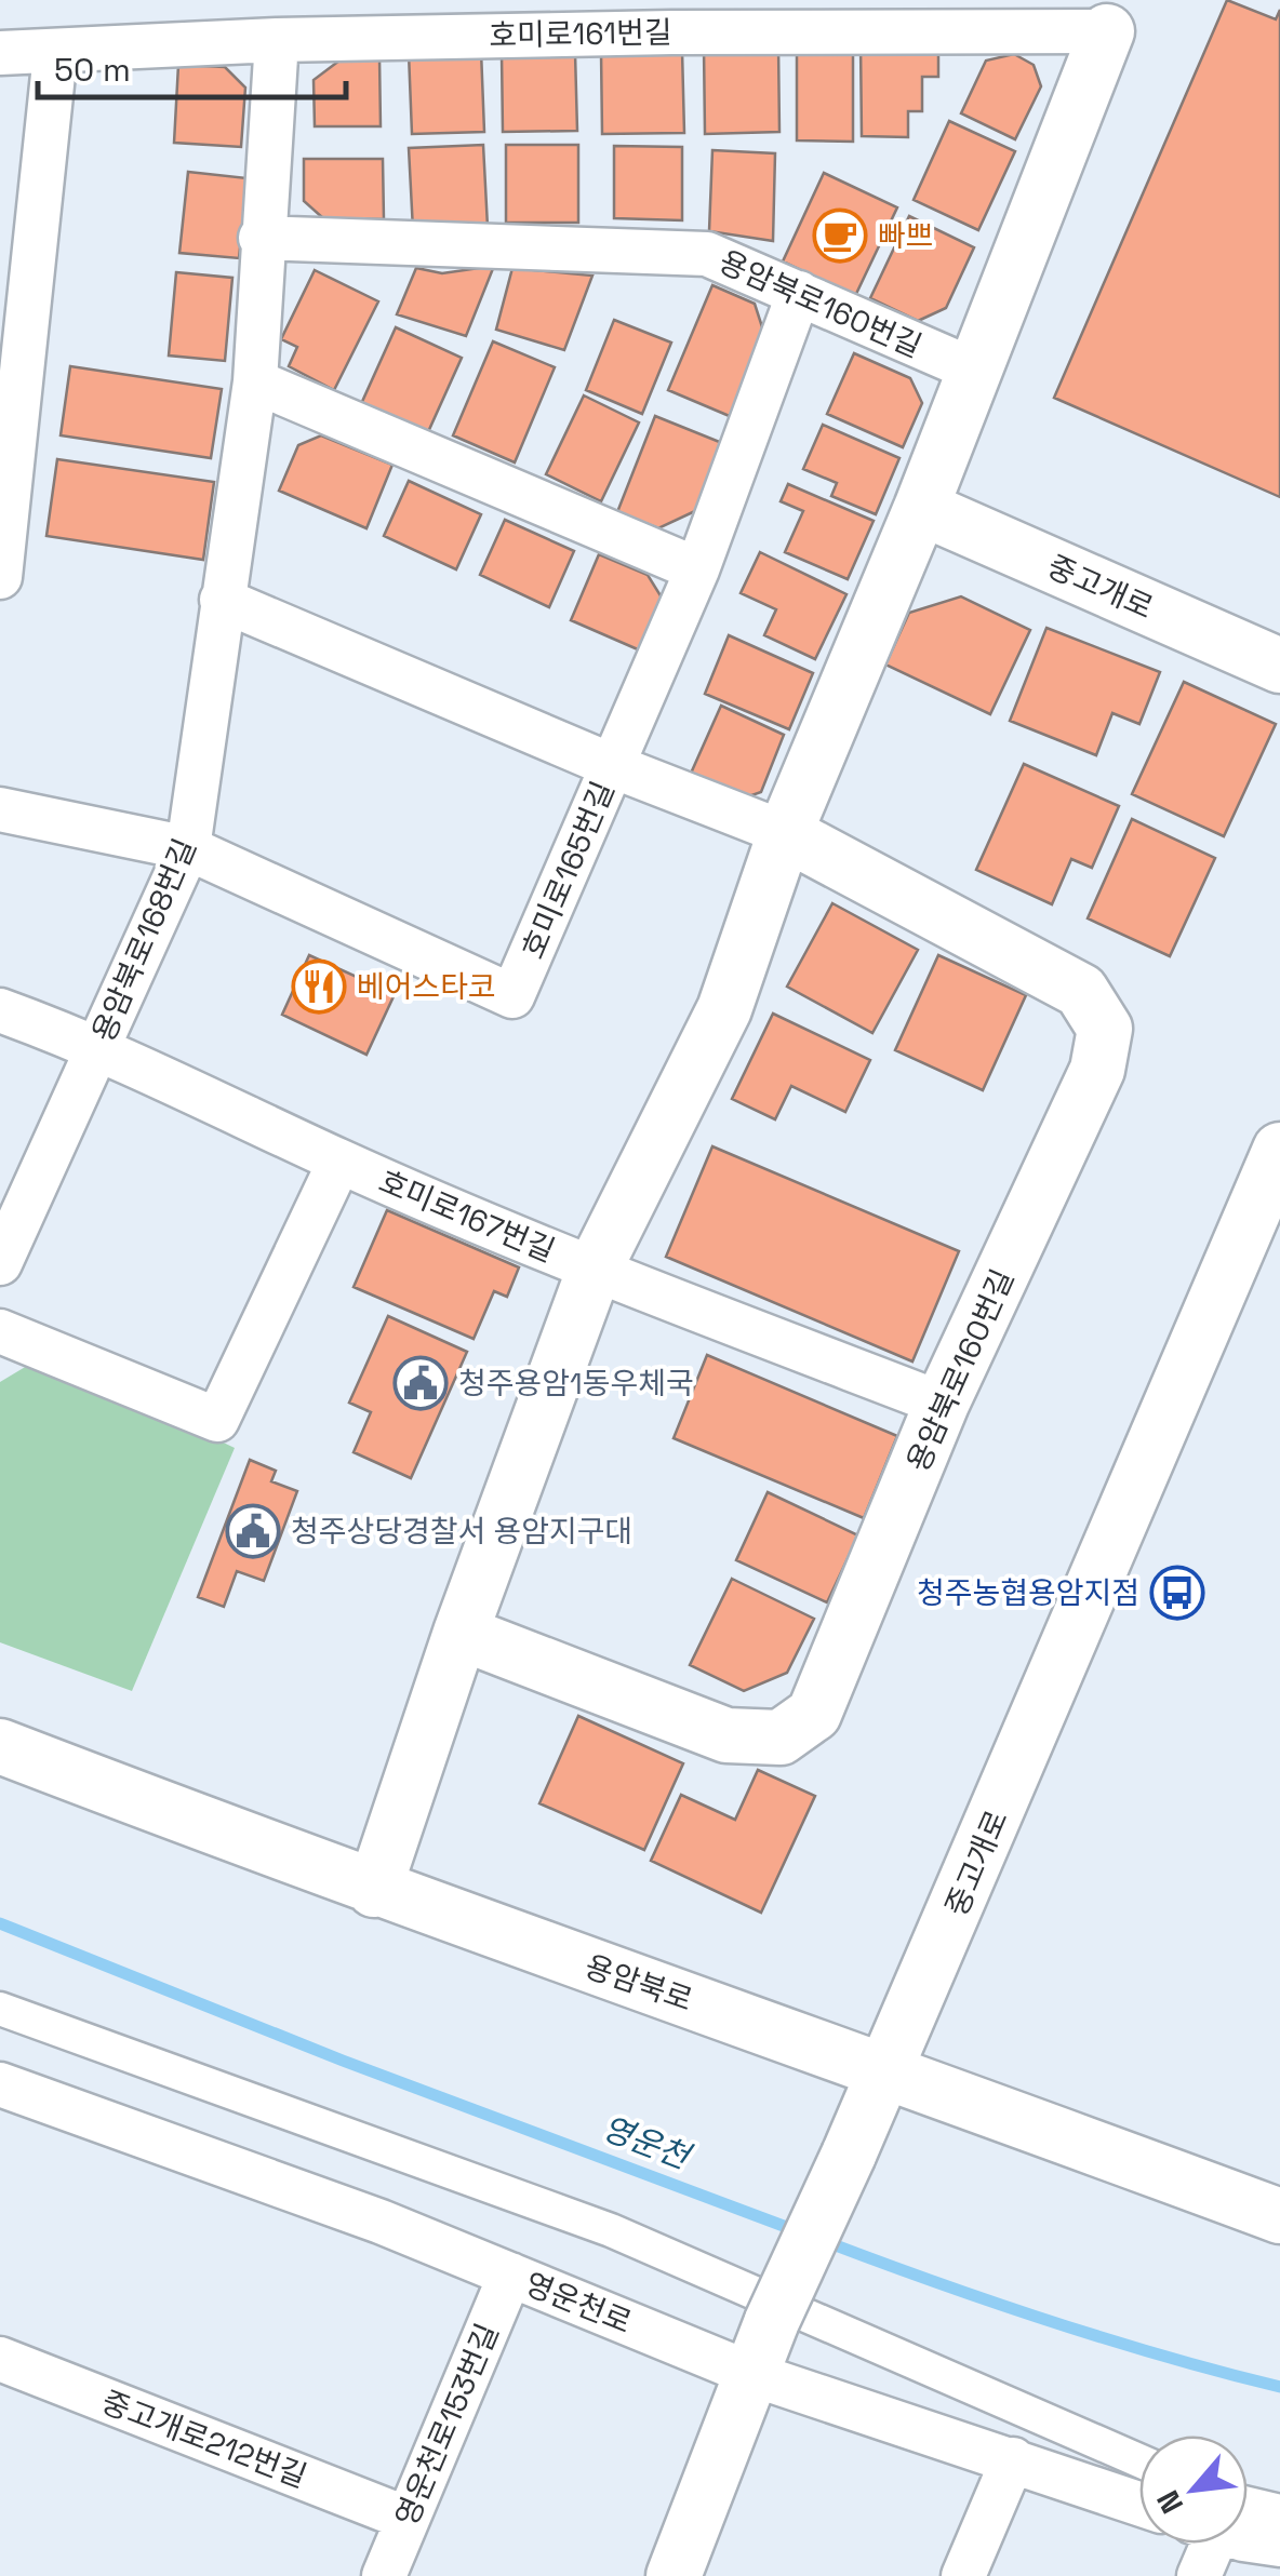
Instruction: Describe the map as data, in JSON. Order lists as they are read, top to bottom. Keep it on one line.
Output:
{"streets":{"street":["호미로161번길","용암북로160번길","중고개로","호미로165번길","용암북로168번길","호미로167번길","용암북로","영운천로","영운천로153번길","중고개로212번길"]},"crossings":[["호미로161번길","용암북로168번길"],["용암북로160번길","호미로165번길"],["용암북로160번길","용암북로168번길"],["용암북로160번길","호미로167번길"],["중고개로","용암북로"],["중고개로","영운천로"],["호미로165번길","용암북로168번길"],["용암북로168번길","호미로167번길"],["영운천로","영운천로153번길"],["영운천로153번길","중고개로212번길"]],"water":["영운천"],"places":{"cafe":["빠쁘"],"restaurant":["베어스타코"],"public building":["청주용암1동우체국","청주상당경찰서 용암지구대"],"bus stop":["청주농협용암지점"]},"scale_bar":"50 m","north":"bottom left"}
